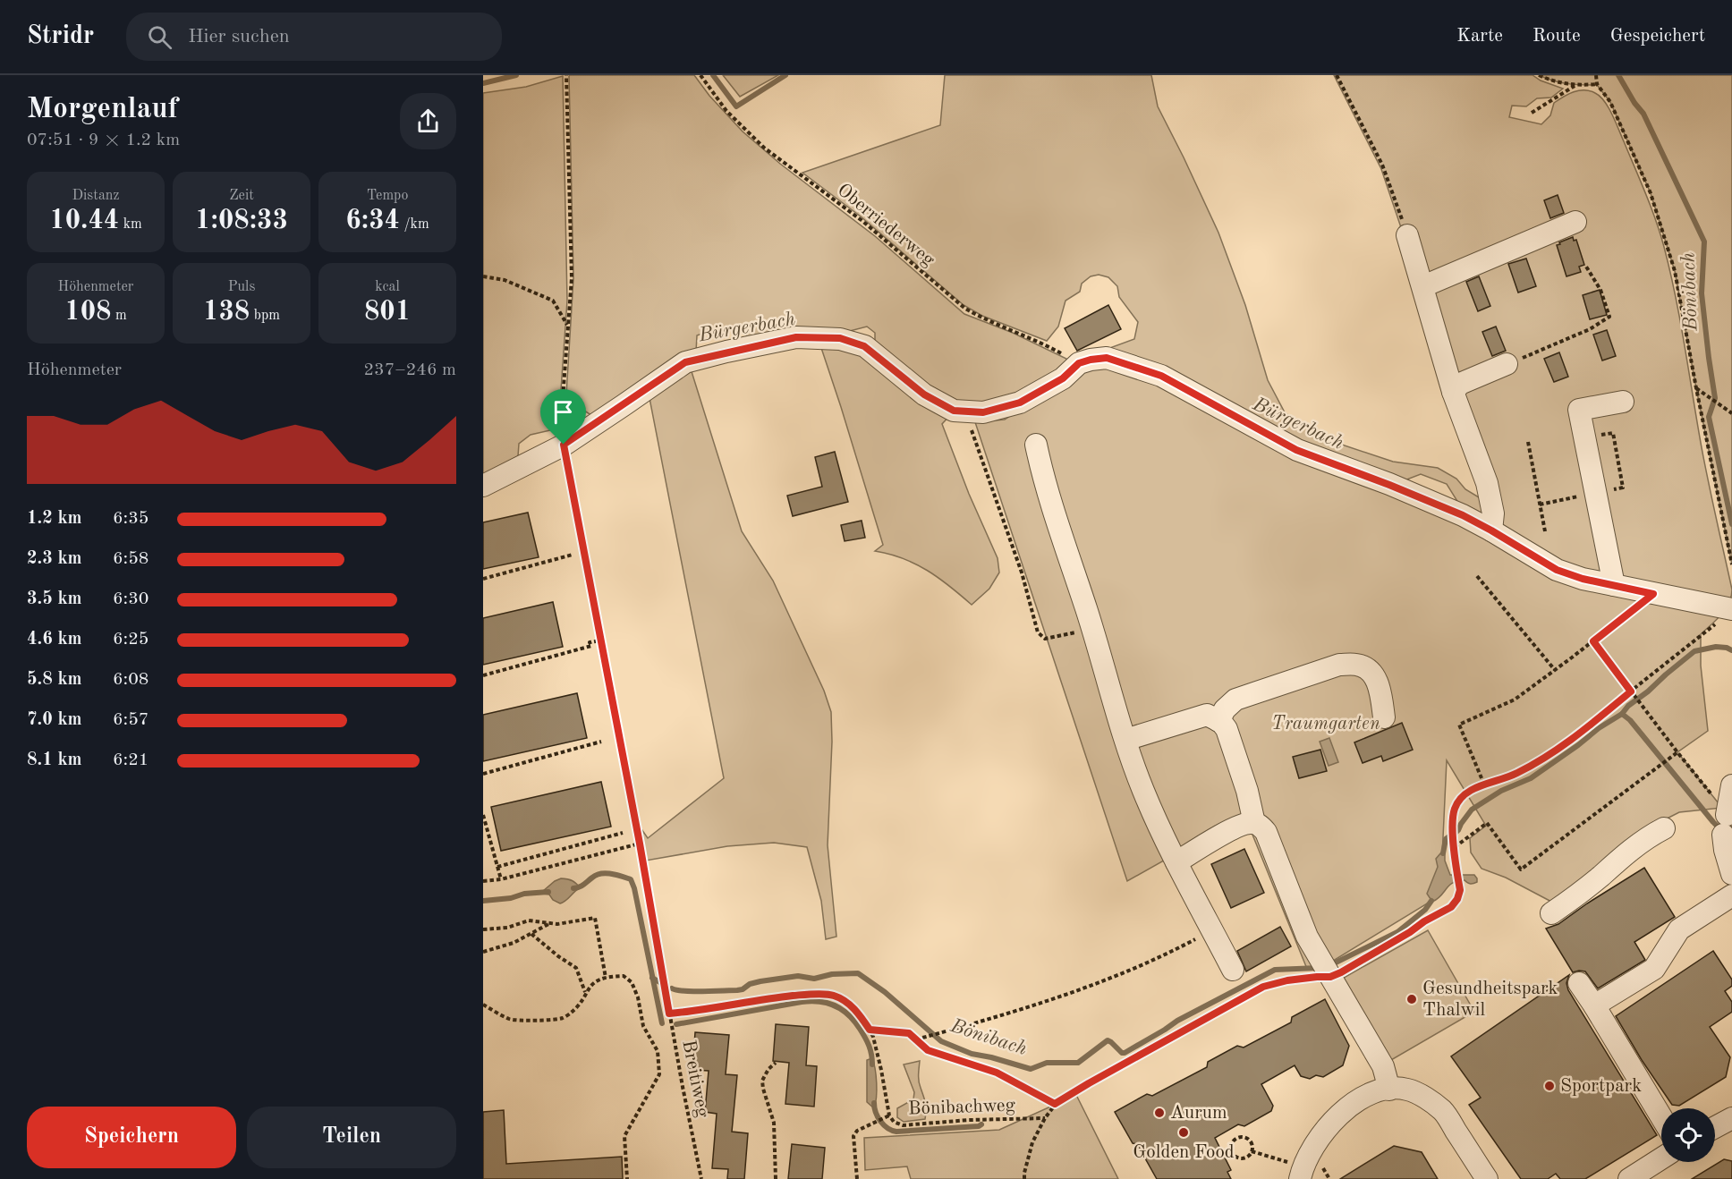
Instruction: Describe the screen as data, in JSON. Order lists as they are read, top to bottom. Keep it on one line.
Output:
{"streets":{"path":["Oberriederweg","Breitiweg","Bönibachweg"]},"crossings":[["Breitiweg","Bönibachweg"]],"water":["Bönibach","Bürgerbach"],"parks":["Traumgarten"],"places":["Gesundheitspark Thalwil","Sportpark","Aurum","Golden Food"],"page":{"header":"Stridr","search":"Hier suchen","nav":["Karte","Route","Gespeichert"],"heading":["Morgenlauf","07:51 · 9 × 1.2 km"],"stats":[["Distanz","10.44 km"],["Zeit","1:08:33"],["Tempo","6:34 /km"],["Höhenmeter","108 m"],["Puls","138 bpm"],["kcal","801"]],"chart":["Höhenmeter","237–246 m"],"list":[{"name":"1.2 km","note":"6:35"},{"name":"2.3 km","note":"6:58"},{"name":"3.5 km","note":"6:30"},{"name":"4.6 km","note":"6:25"},{"name":"5.8 km","note":"6:08"},{"name":"7.0 km","note":"6:57"},{"name":"8.1 km","note":"6:21"}],"buttons":["Speichern","Teilen"]}}
